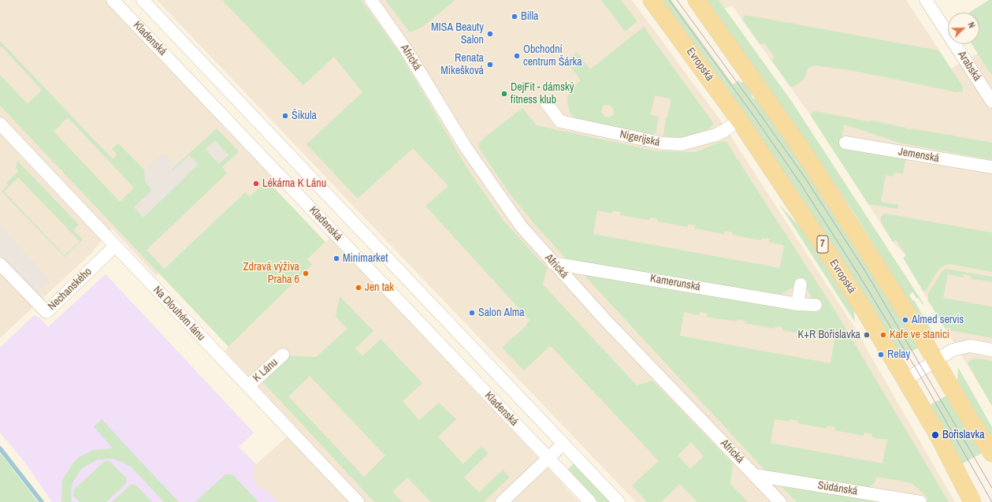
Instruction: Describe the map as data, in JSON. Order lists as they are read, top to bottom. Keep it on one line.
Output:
{"streets":{"main road":["Evropská","7"],"street":["Kladenská","Africká","Arabská","Nigerijská","Jemenská","Kamerunská","Nechanského","Na Dlouhém lánu","K Lánu","Súdánská"]},"crossings":[["Africká","Kamerunská"],["Africká","Súdánská"],["Evropská","Nigerijská"],["Nechanského","Na Dlouhém lánu"],["Na Dlouhém lánu","K Lánu"]],"places":["Billa","MISA Beauty Salon","Obchodní centrum Šárka","Renata Mikešková","DejFit - dámský fitness klub","Šikula","Lékárna K Lánu","Minimarket","Zdravá výživa Praha 6","Jen tak","Salon Alma","Almed servis","K+R Bořislavka","Kafe ve stanici","Relay","Bořislavka"],"north":"top right"}
